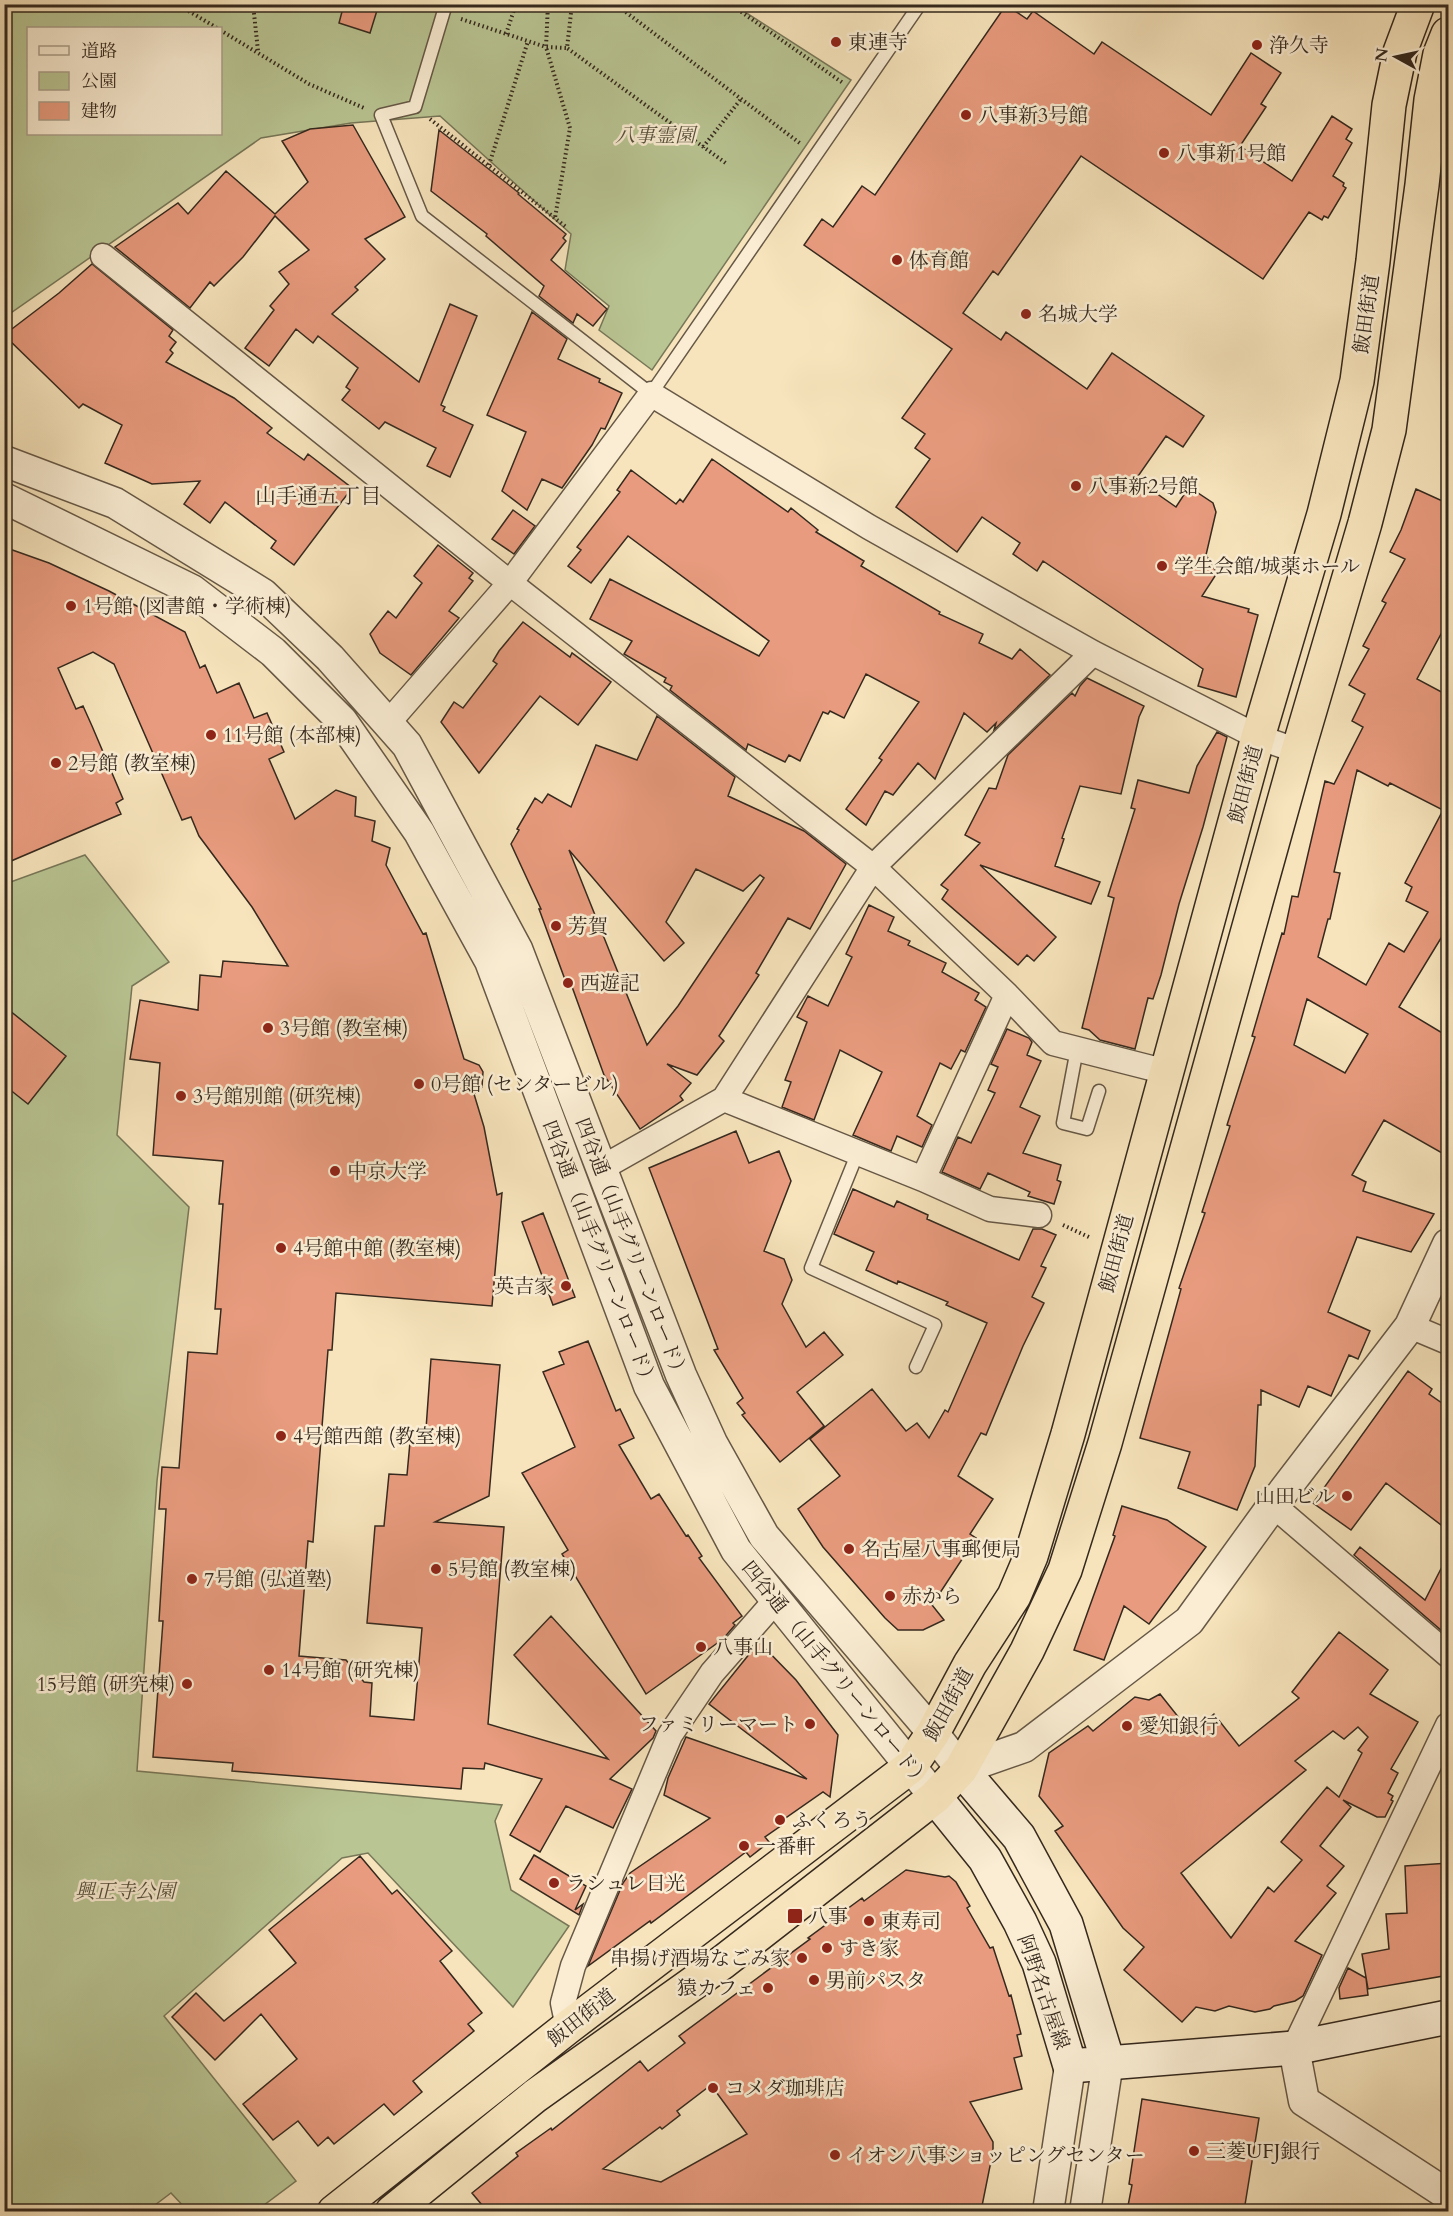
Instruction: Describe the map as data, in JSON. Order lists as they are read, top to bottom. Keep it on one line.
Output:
{"streets":{"highway":["飯田街道"],"main road":["阿野名古屋線"],"street":["四谷通（山手グリーンロード）","四谷通 （山手グリーンロード）"]},"crossings":[["飯田街道","四谷通（山手グリーンロード）"],["飯田街道","四谷通 （山手グリーンロード）"],["飯田街道","阿野名古屋線"],["四谷通（山手グリーンロード）","阿野名古屋線"],["四谷通 （山手グリーンロード）","阿野名古屋線"]],"districts":["山手通五丁目"],"parks":["八事霊園","興正寺公園"],"places":{"other":["東連寺","浄久寺","八事新3号館","八事新1号館","体育館","名城大学","八事新2号館","学生会館/城薬ホール","1号館 (図書館・学術棟)","11号館 (本部棟)","2号館 (教室棟)","芳賀","西遊記","3号館 (教室棟)","0号館 (センタービル)","3号館別館 (研究棟)","中京大学","4号館中館 (教室棟)","英吉家","4号館西館 (教室棟)","山田ビル","名古屋八事郵便局","5号館 (教室棟)","7号館 (弘道塾)","赤から","八事山","14号館 (研究棟)","15号館 (研究棟)","ファミリーマート","愛知銀行","ふくろう","一番軒","ラシュレ日光","東寿司","すき家","串揚げ酒場なごみ家","男前パスタ","猿カフェ","コメダ珈琲店","三菱UFJ銀行","イオン八事ショッピングセンター"],"transit":["八事"]},"legend":["道路","公園","建物"],"north":"left"}
